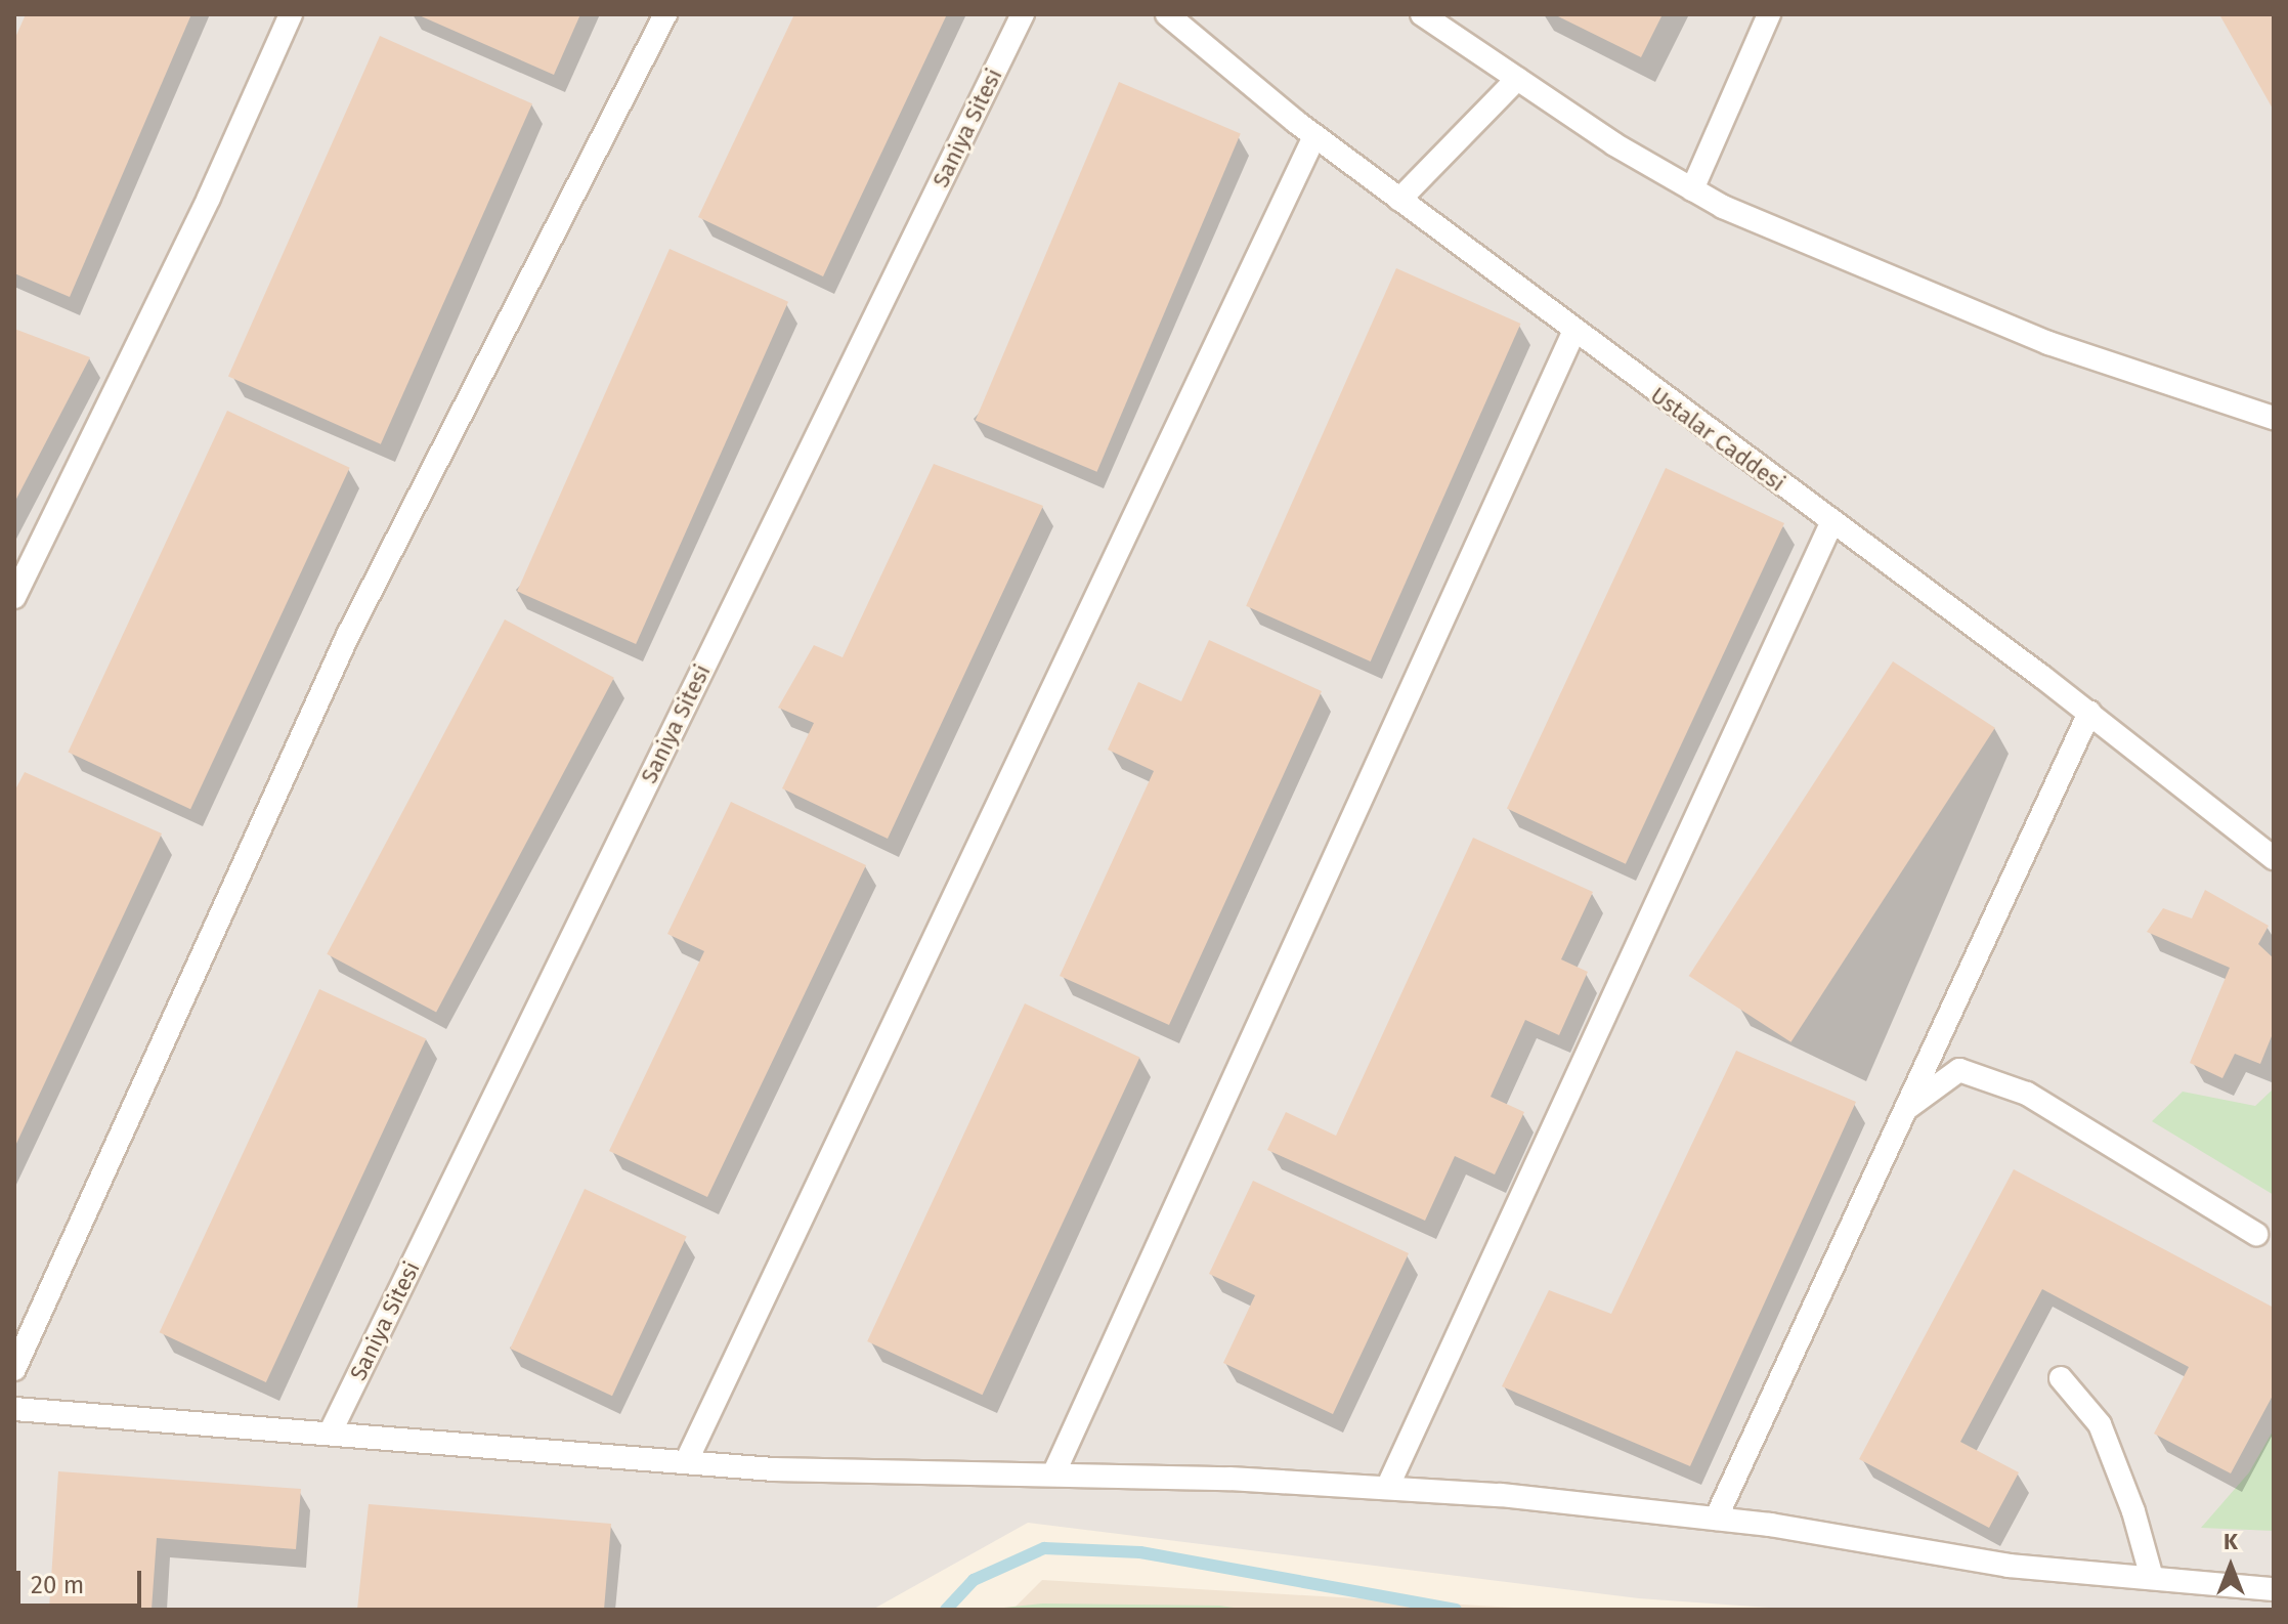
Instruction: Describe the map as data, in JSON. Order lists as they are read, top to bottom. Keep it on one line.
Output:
{"streets":{"lane":["Saniya Sitesi","Ustalar Caddesi"]},"scale_bar":"20 m","north":"top"}
